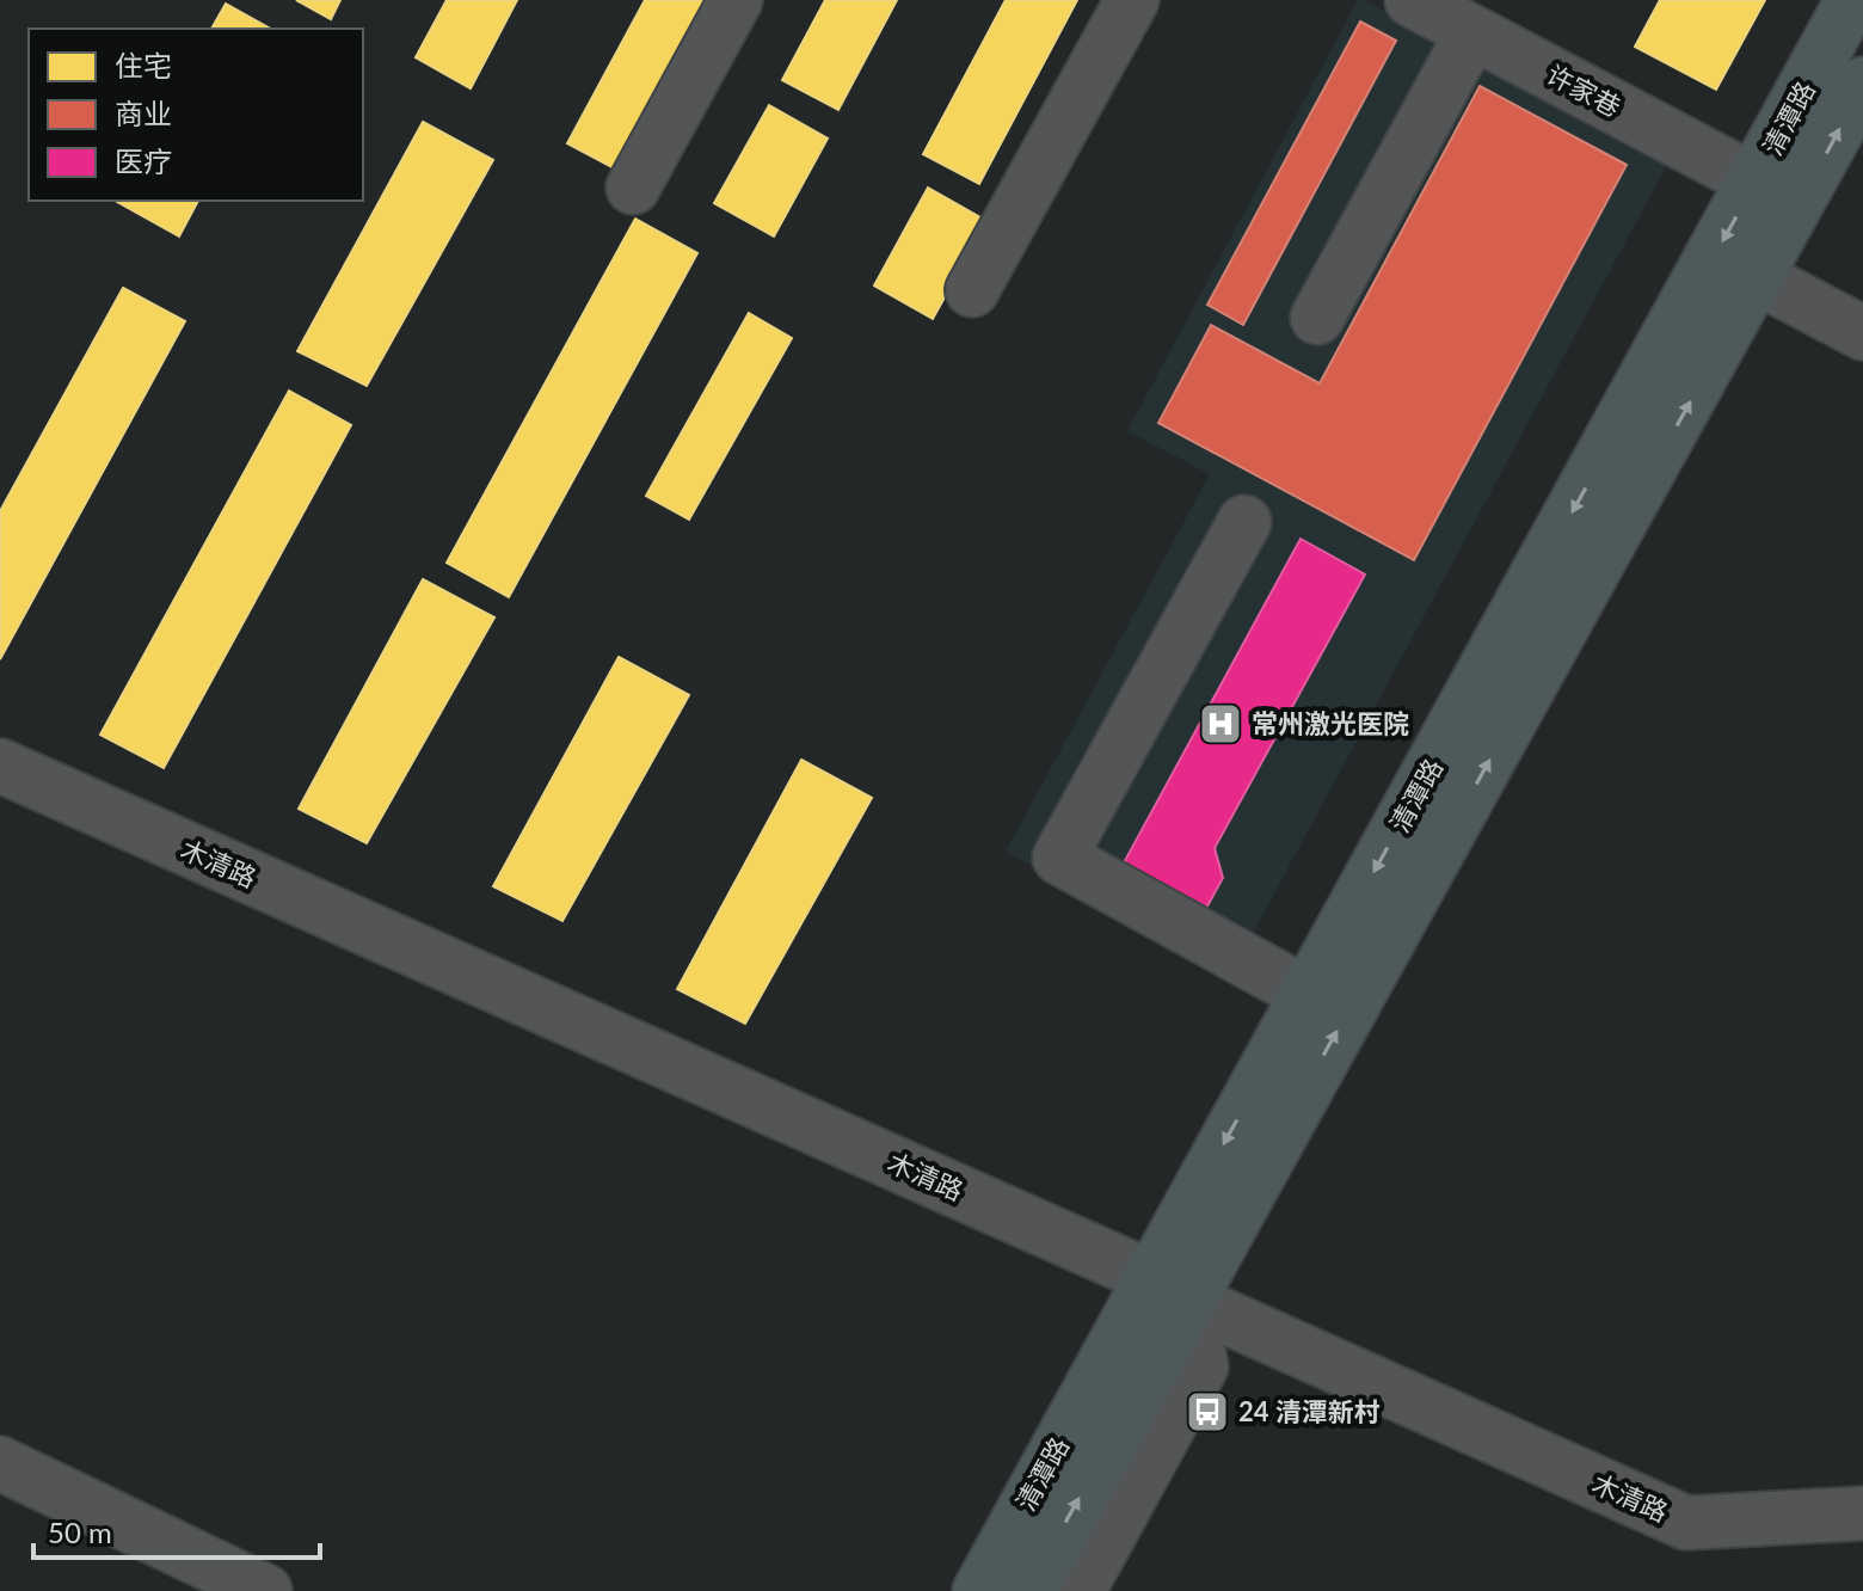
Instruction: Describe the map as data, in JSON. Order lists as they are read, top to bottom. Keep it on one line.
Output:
{"streets":{"main road":["清潭路"],"street":["许家巷","木清路"]},"crossings":[["许家巷","清潭路"],["清潭路","木清路"]],"places":{"hospital":["常州激光医院"],"bus stop":["24 清潭新村"]},"legend":["住宅","商业","医疗"],"scale_bar":"50 m"}
